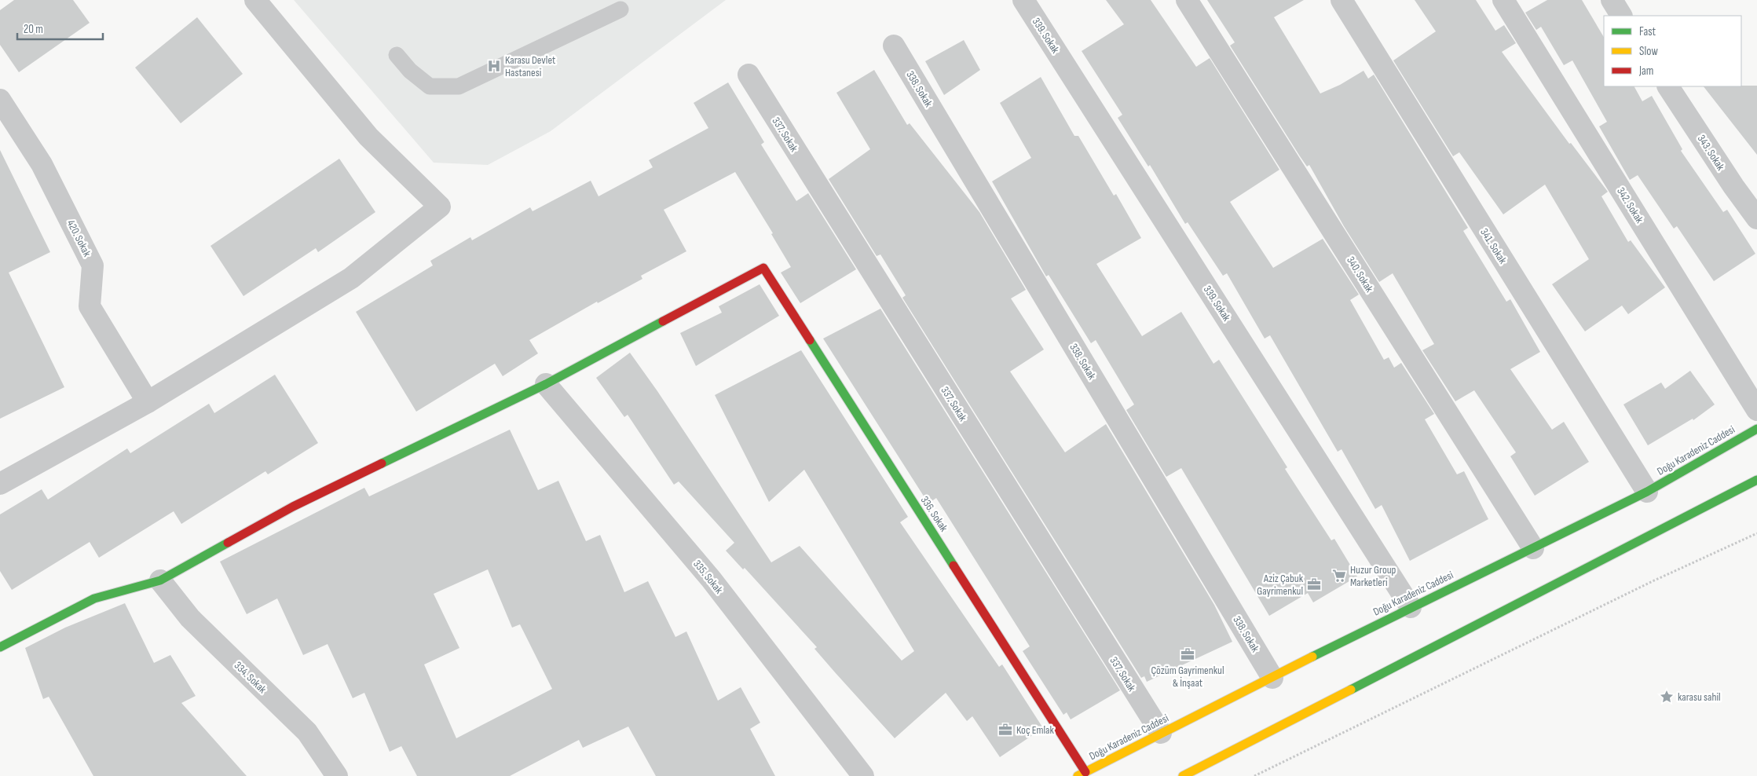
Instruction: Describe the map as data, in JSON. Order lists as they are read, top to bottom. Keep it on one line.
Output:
{"streets":{"street":["339. Sokak","338. Sokak","337. Sokak","343. Sokak","342. Sokak","420. Sokak","341. Sokak","340. Sokak","Doğu Karadeniz Caddesi","336. Sokak","335. Sokak","334. Sokak"]},"crossings":[["339. Sokak","Doğu Karadeniz Caddesi"],["338. Sokak","Doğu Karadeniz Caddesi"],["337. Sokak","Doğu Karadeniz Caddesi"],["341. Sokak","Doğu Karadeniz Caddesi"],["340. Sokak","Doğu Karadeniz Caddesi"],["Doğu Karadeniz Caddesi","336. Sokak"],["336. Sokak","335. Sokak"]],"places":{"hospital":["Karasu Devlet Hastanesi"],"supermarket":["Huzur Group Marketleri"],"office":["Aziz Çabuk Gayrimenkul","Çözüm Gayrimenkul & İnşaat","Koç Emlak"],"place":["karasu sahil"]},"legend":["Fast","Slow","Jam"],"scale_bar":"20 m"}
